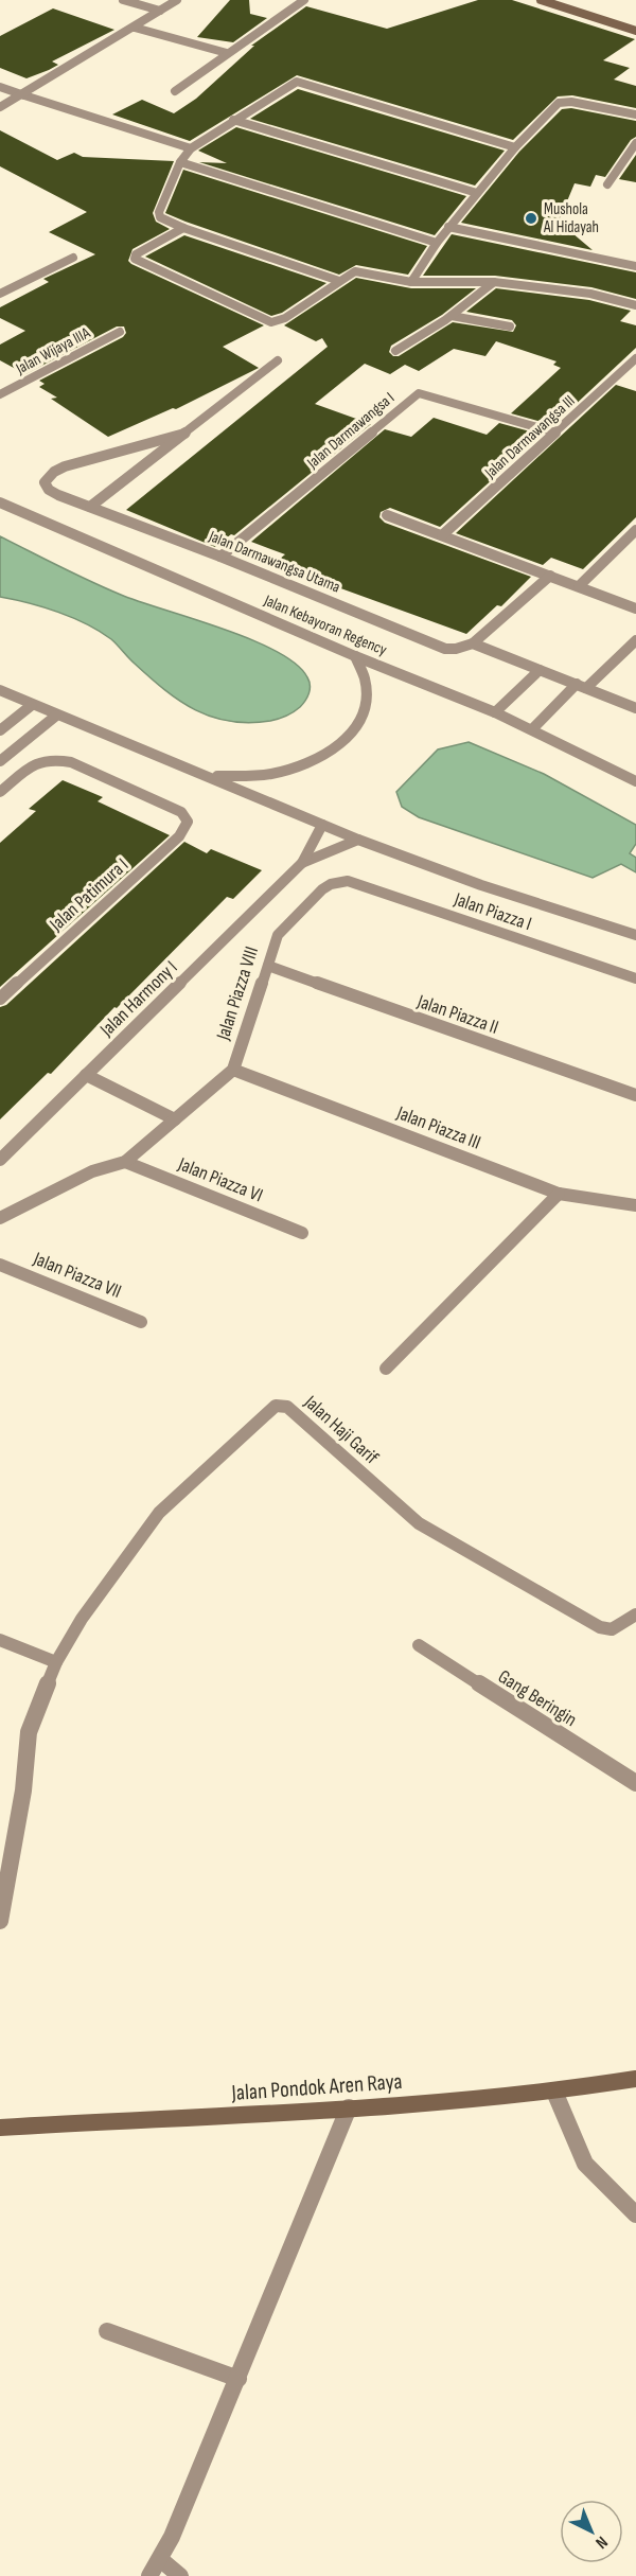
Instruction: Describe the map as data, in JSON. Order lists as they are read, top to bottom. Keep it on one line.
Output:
{"streets":{"main road":["Jalan Pondok Aren Raya"],"street":["Jalan Wijaya IIIA","Jalan Darmawangsa I","Jalan Darmawangsa III","Jalan Darmawangsa Utama","Jalan Kebayoran Regency","Jalan Patimura I","Jalan Piazza I","Jalan Piazza VIII","Jalan Harmony I","Jalan Piazza II","Jalan Piazza III","Jalan Piazza VI","Jalan Piazza VII","Jalan Haji Garif","Gang Beringin"]},"crossings":[["Jalan Darmawangsa I","Jalan Darmawangsa III"],["Jalan Darmawangsa I","Jalan Darmawangsa Utama"],["Jalan Piazza I","Jalan Piazza VIII"],["Jalan Piazza VIII","Jalan Piazza II"],["Jalan Piazza VIII","Jalan Piazza III"],["Jalan Piazza VIII","Jalan Piazza VI"]],"places":["Mushola Al Hidayah"],"north":"bottom right"}
